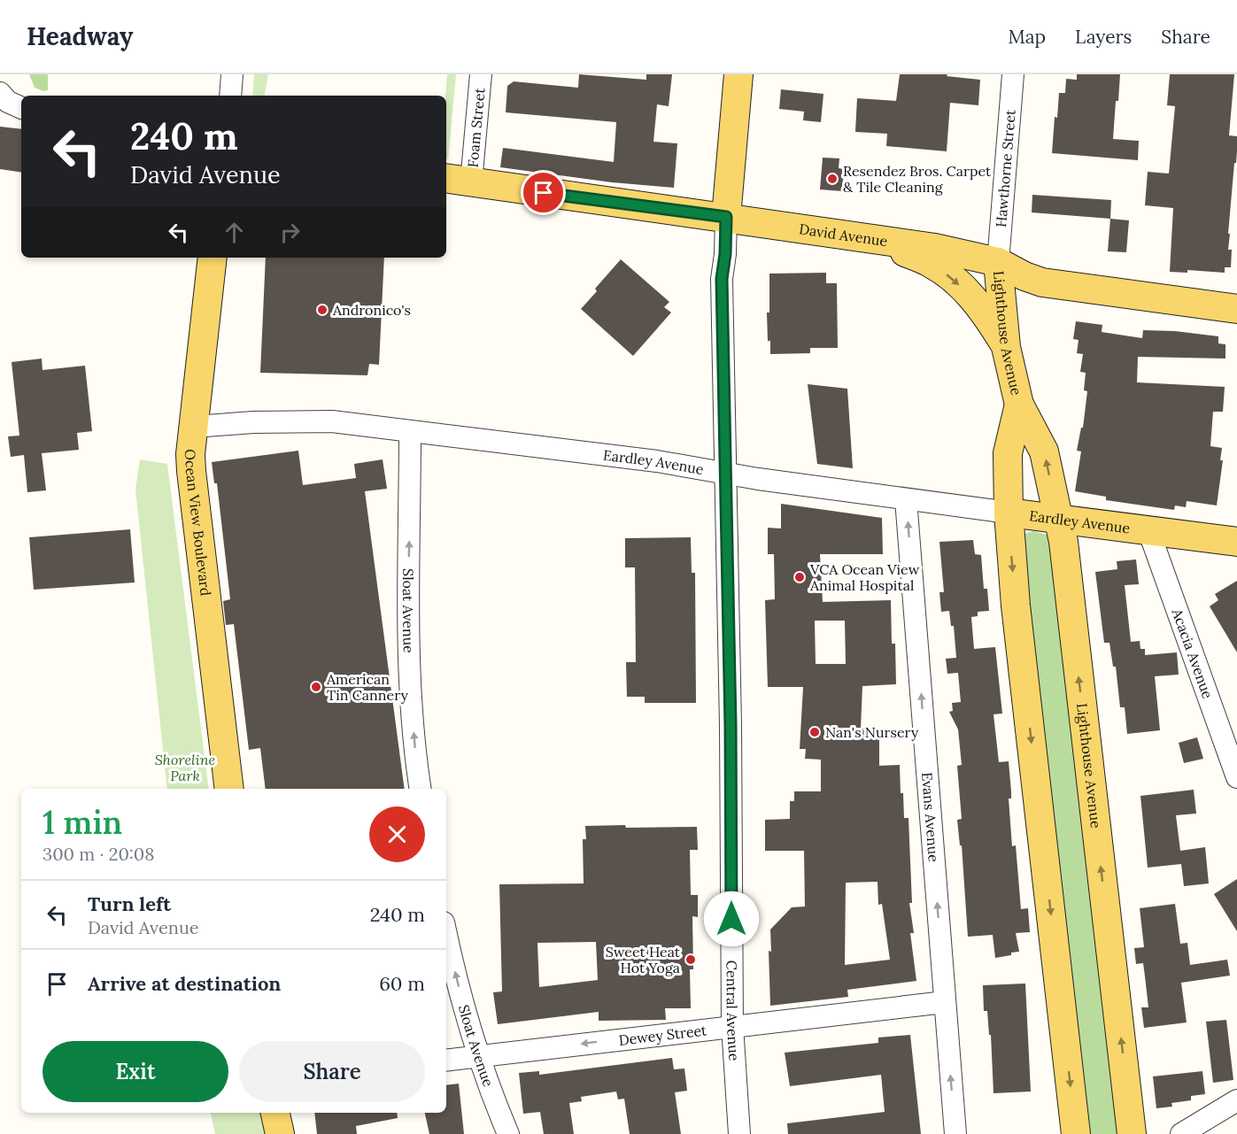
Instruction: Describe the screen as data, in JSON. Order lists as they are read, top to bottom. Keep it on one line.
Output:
{"streets":{"main road":["David Avenue","Lighthouse Avenue","Eardley Avenue","Ocean View Boulevard"],"street":["Foam Street","Hawthorne Street","Sloat Avenue","Acacia Avenue","Evans Avenue","Central Avenue","Dewey Street"]},"crossings":[["Foam Street","David Avenue"],["Hawthorne Street","David Avenue"],["Hawthorne Street","Lighthouse Avenue"],["David Avenue","Lighthouse Avenue"],["David Avenue","Central Avenue"],["Lighthouse Avenue","Eardley Avenue"],["Eardley Avenue","Ocean View Boulevard"],["Eardley Avenue","Sloat Avenue"],["Eardley Avenue","Acacia Avenue"],["Eardley Avenue","Evans Avenue"],["Eardley Avenue","Central Avenue"],["Sloat Avenue","Dewey Street"],["Evans Avenue","Dewey Street"],["Central Avenue","Dewey Street"]],"one_way":["Sloat Avenue","Evans Avenue","Dewey Street"],"parks":["Shoreline Park"],"places":["Resendez Bros. Carpet & Tile Cleaning","Andronico's","VCA Ocean View Animal Hospital","American Tin Cannery","Nan's Nursery","Sweet Heat Hot Yoga"],"page":{"header":"Headway","nav":["Map","Layers","Share"],"turn":["240 m","David Avenue"],"heading":["1 min","300 m · 20:08"],"list":[{"name":"Turn left","note":"David Avenue","value":"240 m"},{"name":"Arrive at destination","value":"60 m"}],"buttons":["Exit","Share"]}}
